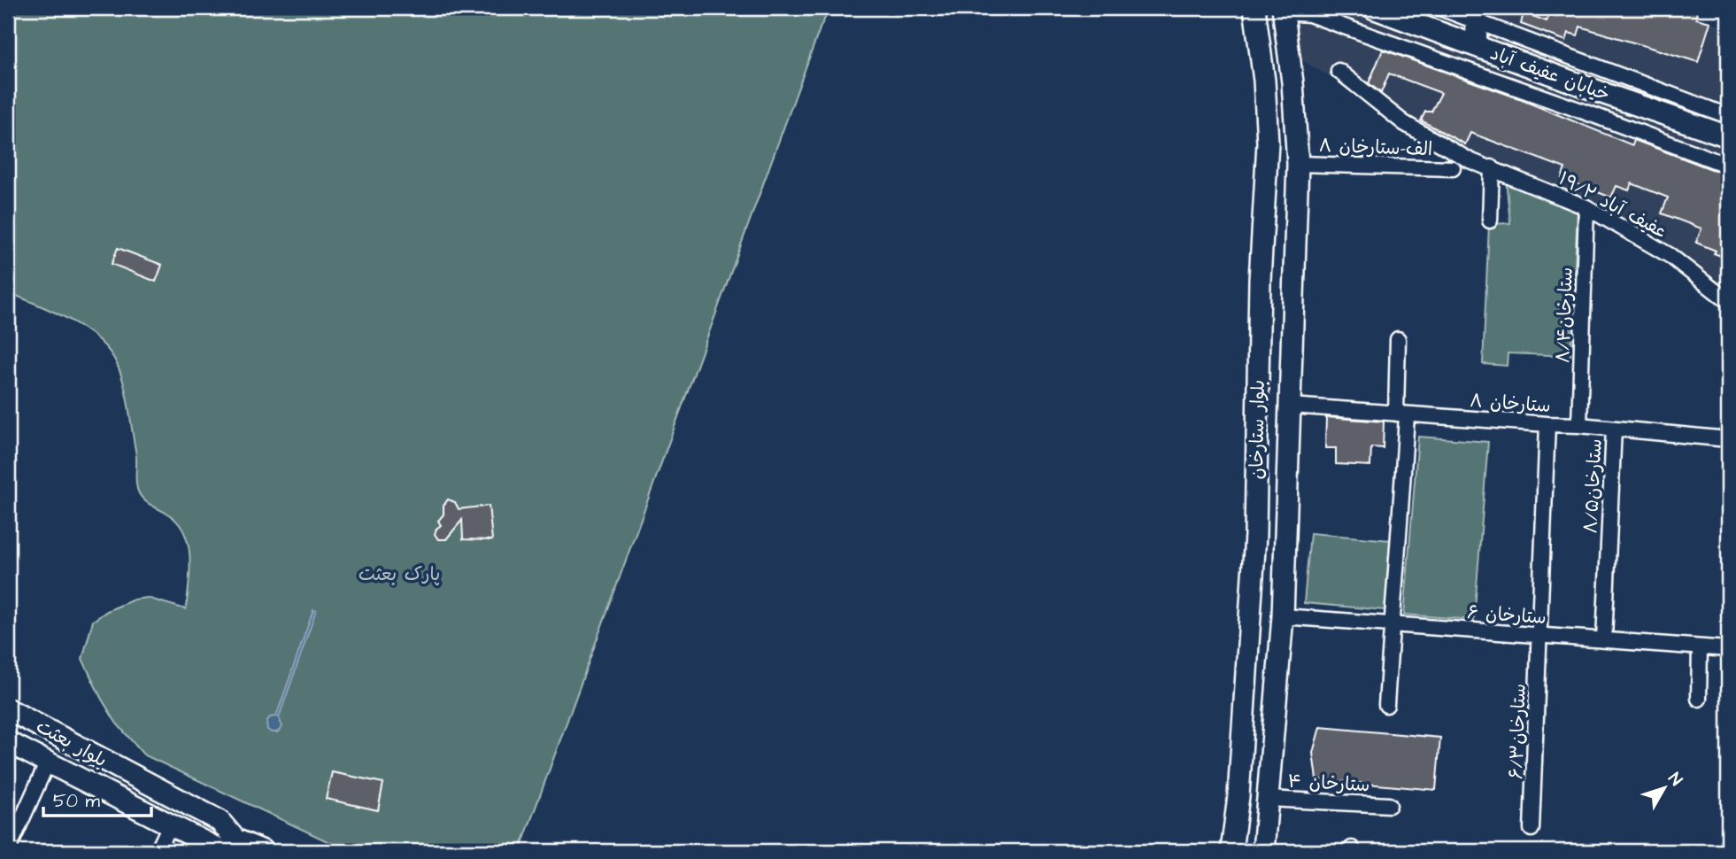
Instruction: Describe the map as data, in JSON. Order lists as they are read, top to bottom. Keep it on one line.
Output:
{"streets":{"main road":["خیابان عفیف آباد","بلوار ستارخان","بلوار بعثت"],"street":["۸ الف-ستارخان","عفیف آباد ۱۹/۲","ستارخان۸/۴","ستارخان ۸","ستارخان۸/۵","ستارخان ۶","ستارخان۶/۳","۴ ستارخان"]},"crossings":[["۸ الف-ستارخان","بلوار ستارخان"],["عفیف آباد ۱۹/۲","ستارخان۸/۴"],["ستارخان۸/۴","ستارخان ۸"],["ستارخان ۸","بلوار ستارخان"],["ستارخان ۸","ستارخان۸/۵"],["ستارخان ۸","ستارخان۶/۳"],["بلوار ستارخان","ستارخان ۶"],["بلوار ستارخان","۴ ستارخان"],["ستارخان۸/۵","ستارخان ۶"],["ستارخان ۶","ستارخان۶/۳"]],"parks":["پارک بعثت"],"scale_bar":"50 m","north":"top right"}
